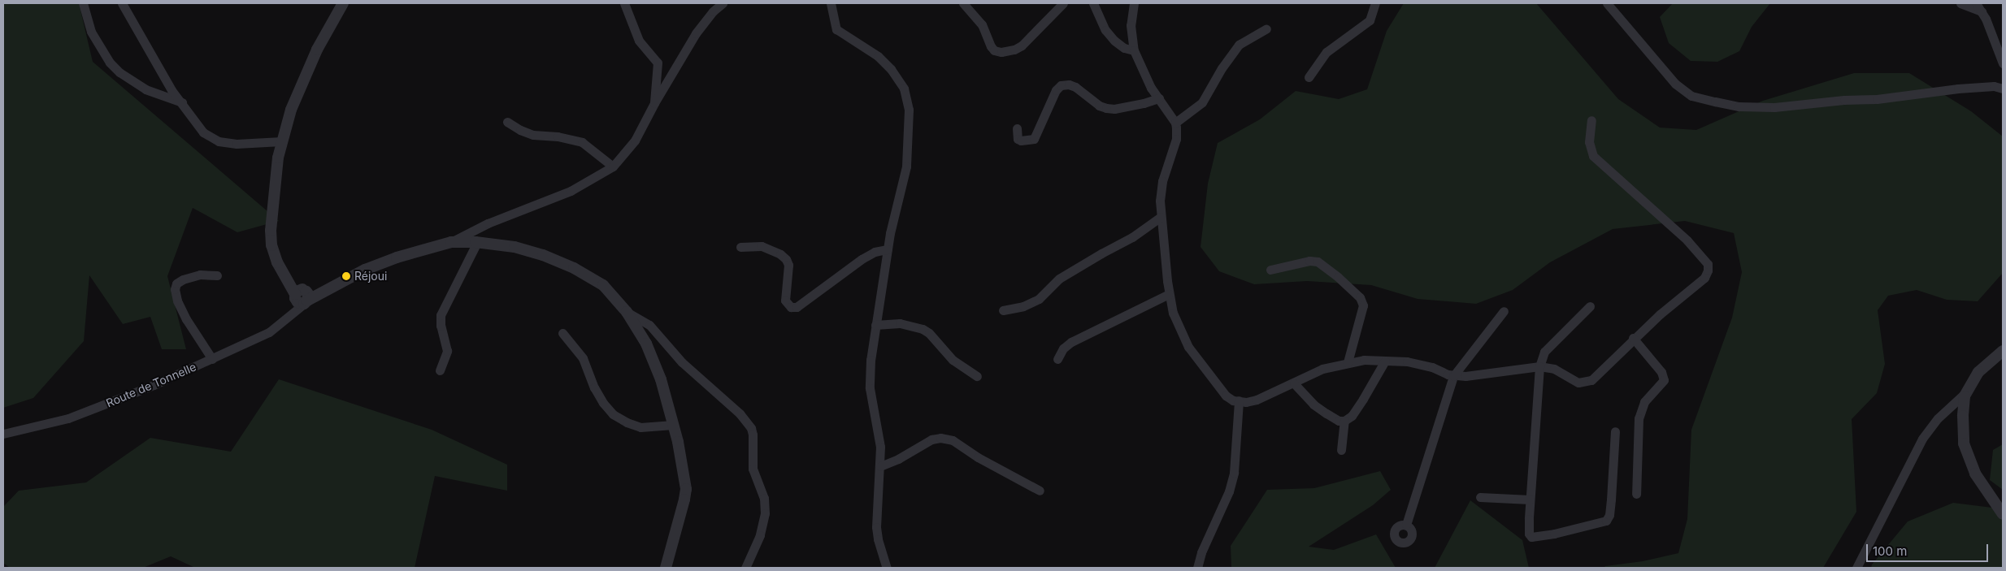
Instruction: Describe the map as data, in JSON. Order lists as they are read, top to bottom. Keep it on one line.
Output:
{"streets":{"street":["Route de Tonnelle"]},"places":["Réjoui"],"scale_bar":"100 m"}
